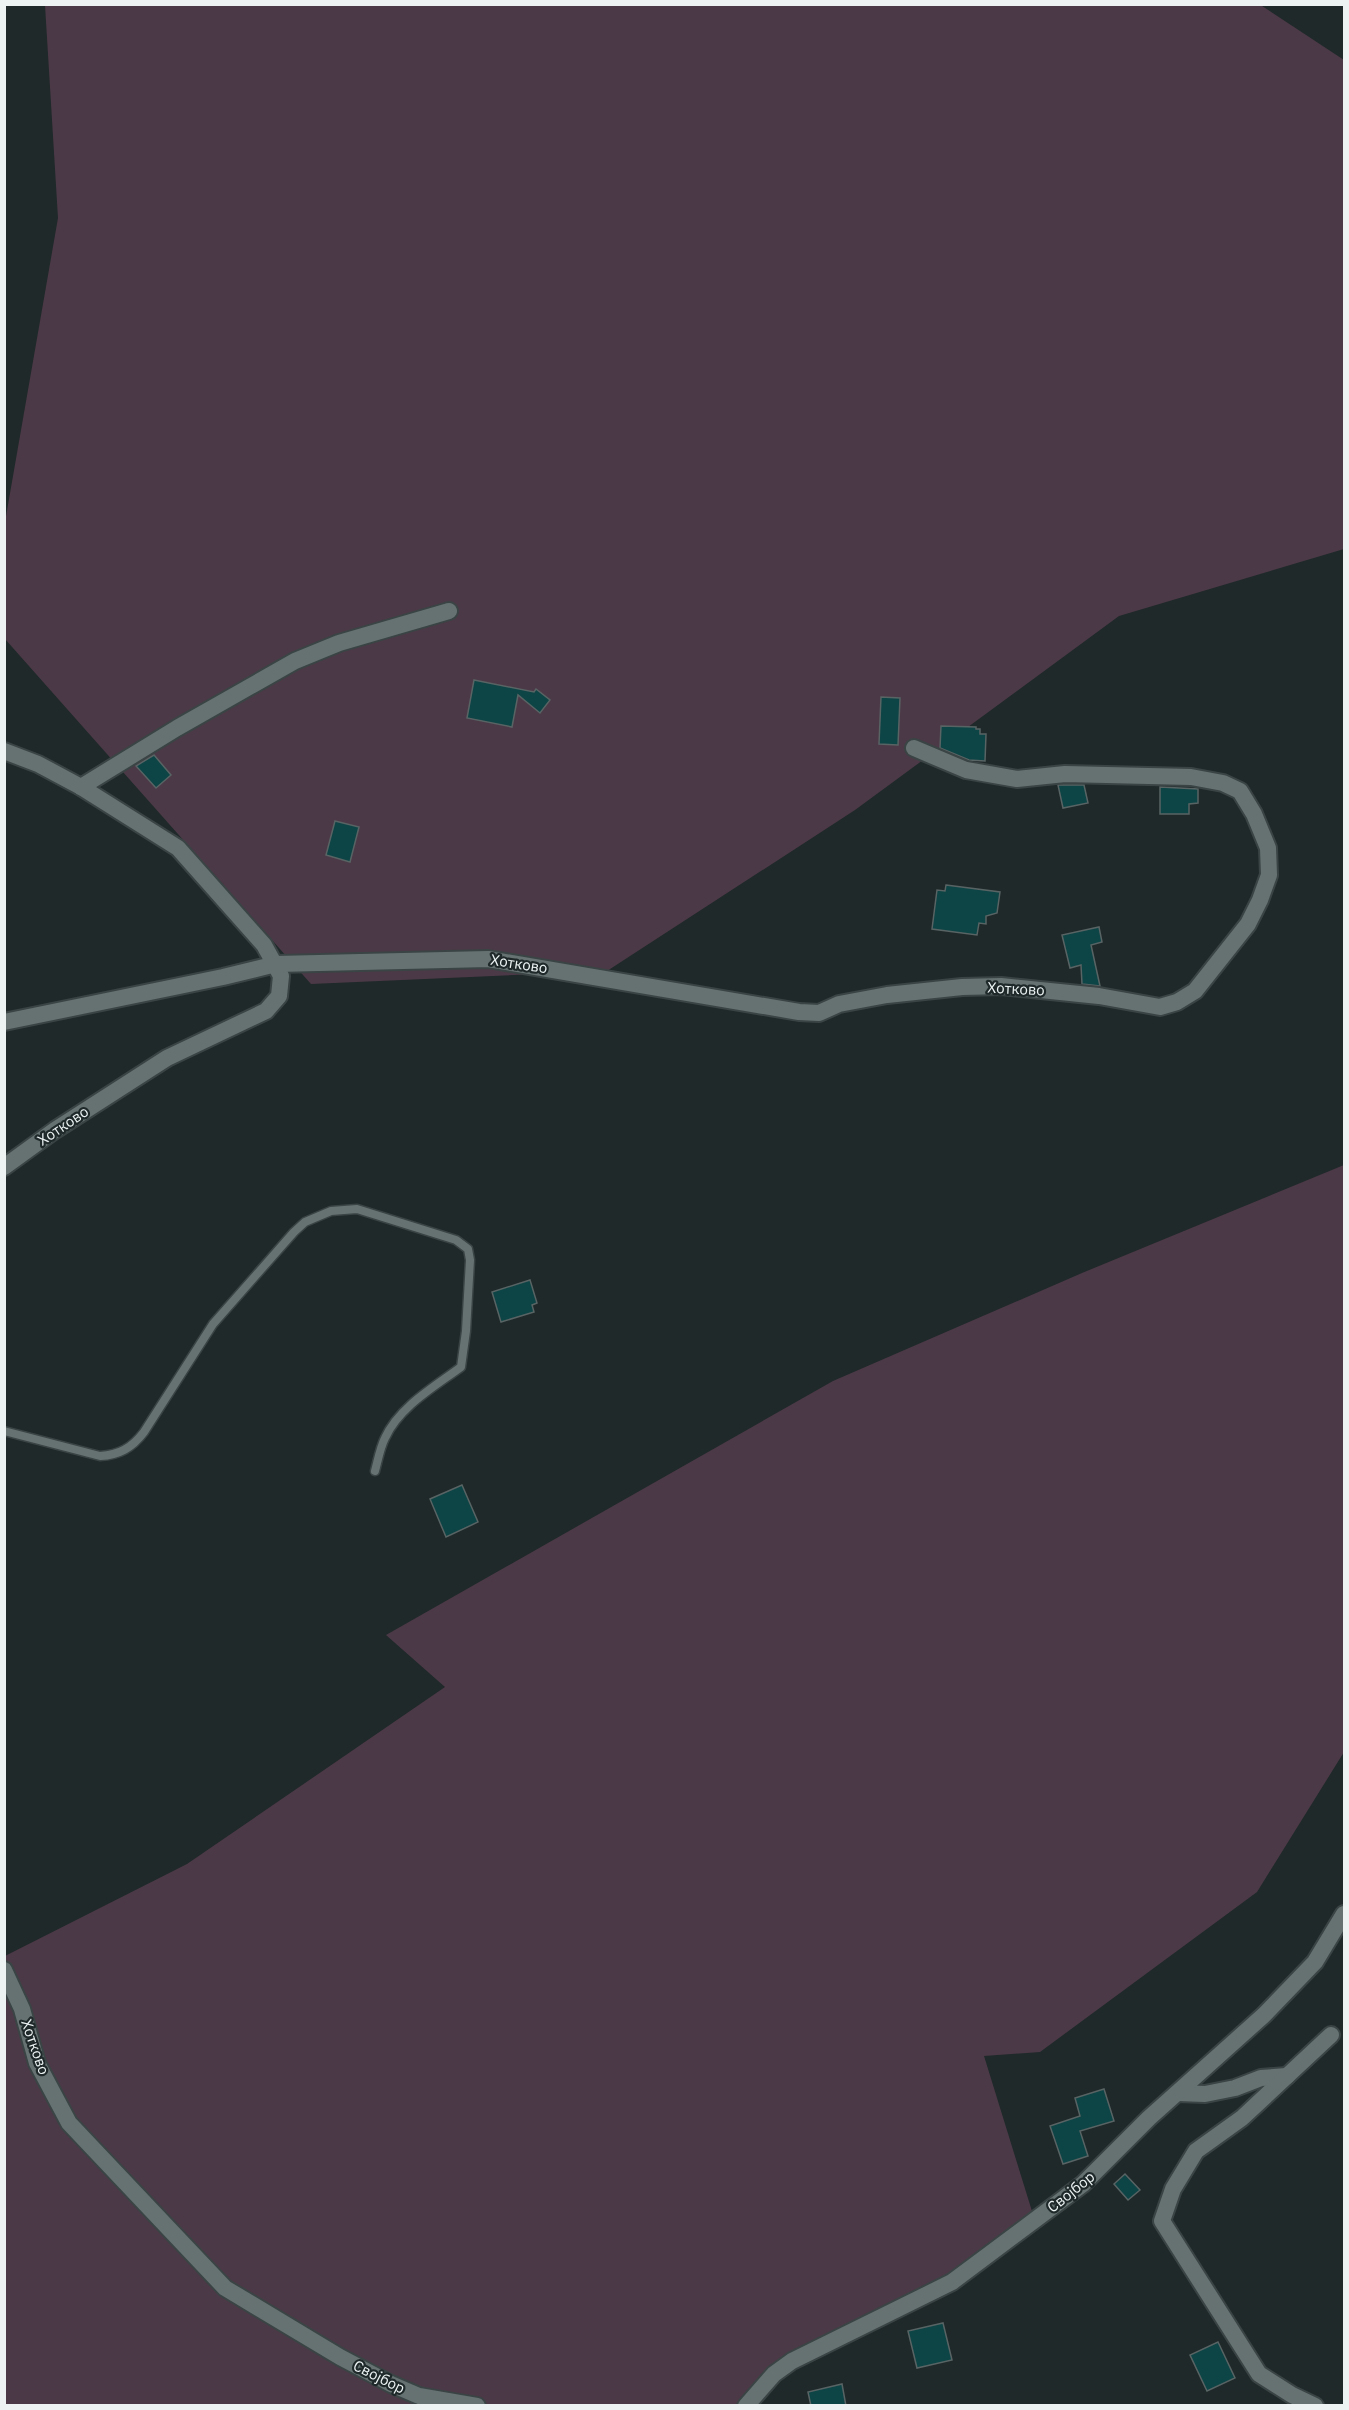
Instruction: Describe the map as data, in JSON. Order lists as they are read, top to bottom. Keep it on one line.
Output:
{"streets":{"street":["Хотково","Својбор"]},"crossings":[["Хотково","Својбор"]]}
